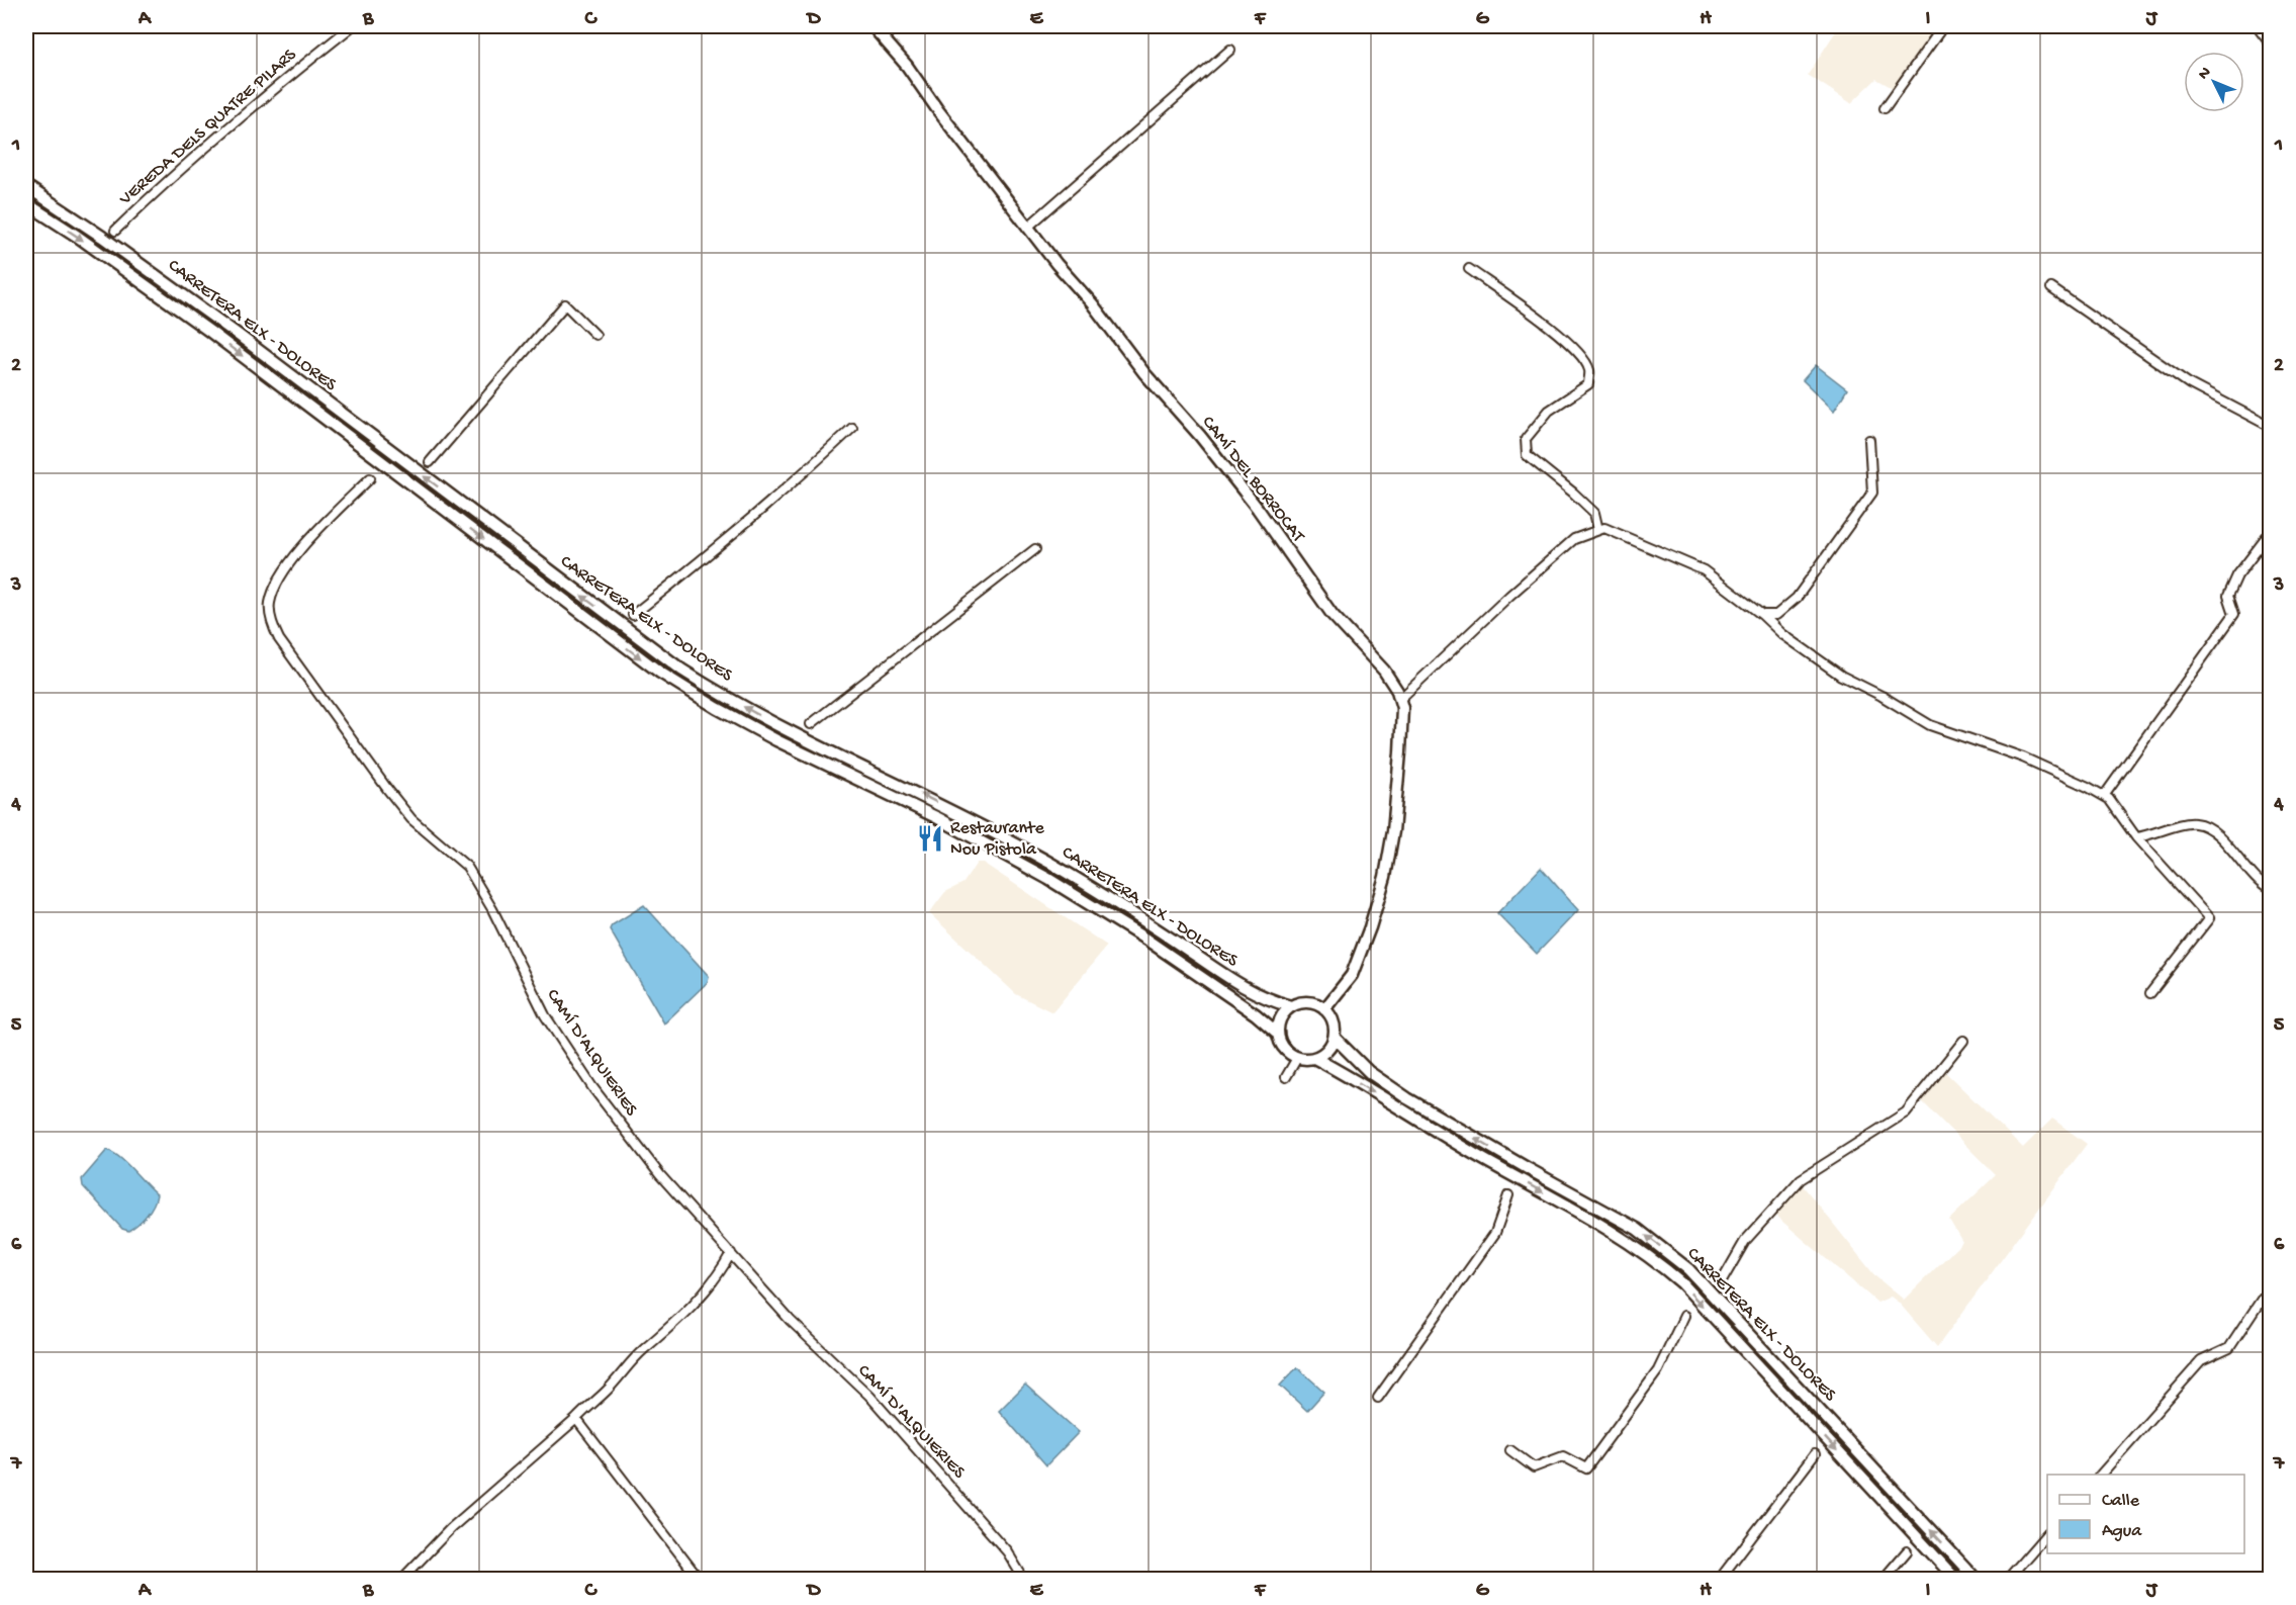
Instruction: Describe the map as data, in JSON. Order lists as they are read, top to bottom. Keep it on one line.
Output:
{"streets":{"main road":["CARRETERA ELX - DOLORES","CAMÍ DEL BORROCAT"],"street":["VEREDA DELS QUATRE PILARS","CAMÍ D'ALQUIERIES"]},"crossings":[["CARRETERA ELX - DOLORES","CAMÍ DEL BORROCAT"]],"places":{"restaurant":["Restaurante Nou Pistola"]},"legend":["Calle","Agua"],"north":"top left","grid":{"columns":["A","B","C","D","E","F","G","H","I","J"],"rows":["1","2","3","4","5","6","7"]}}
